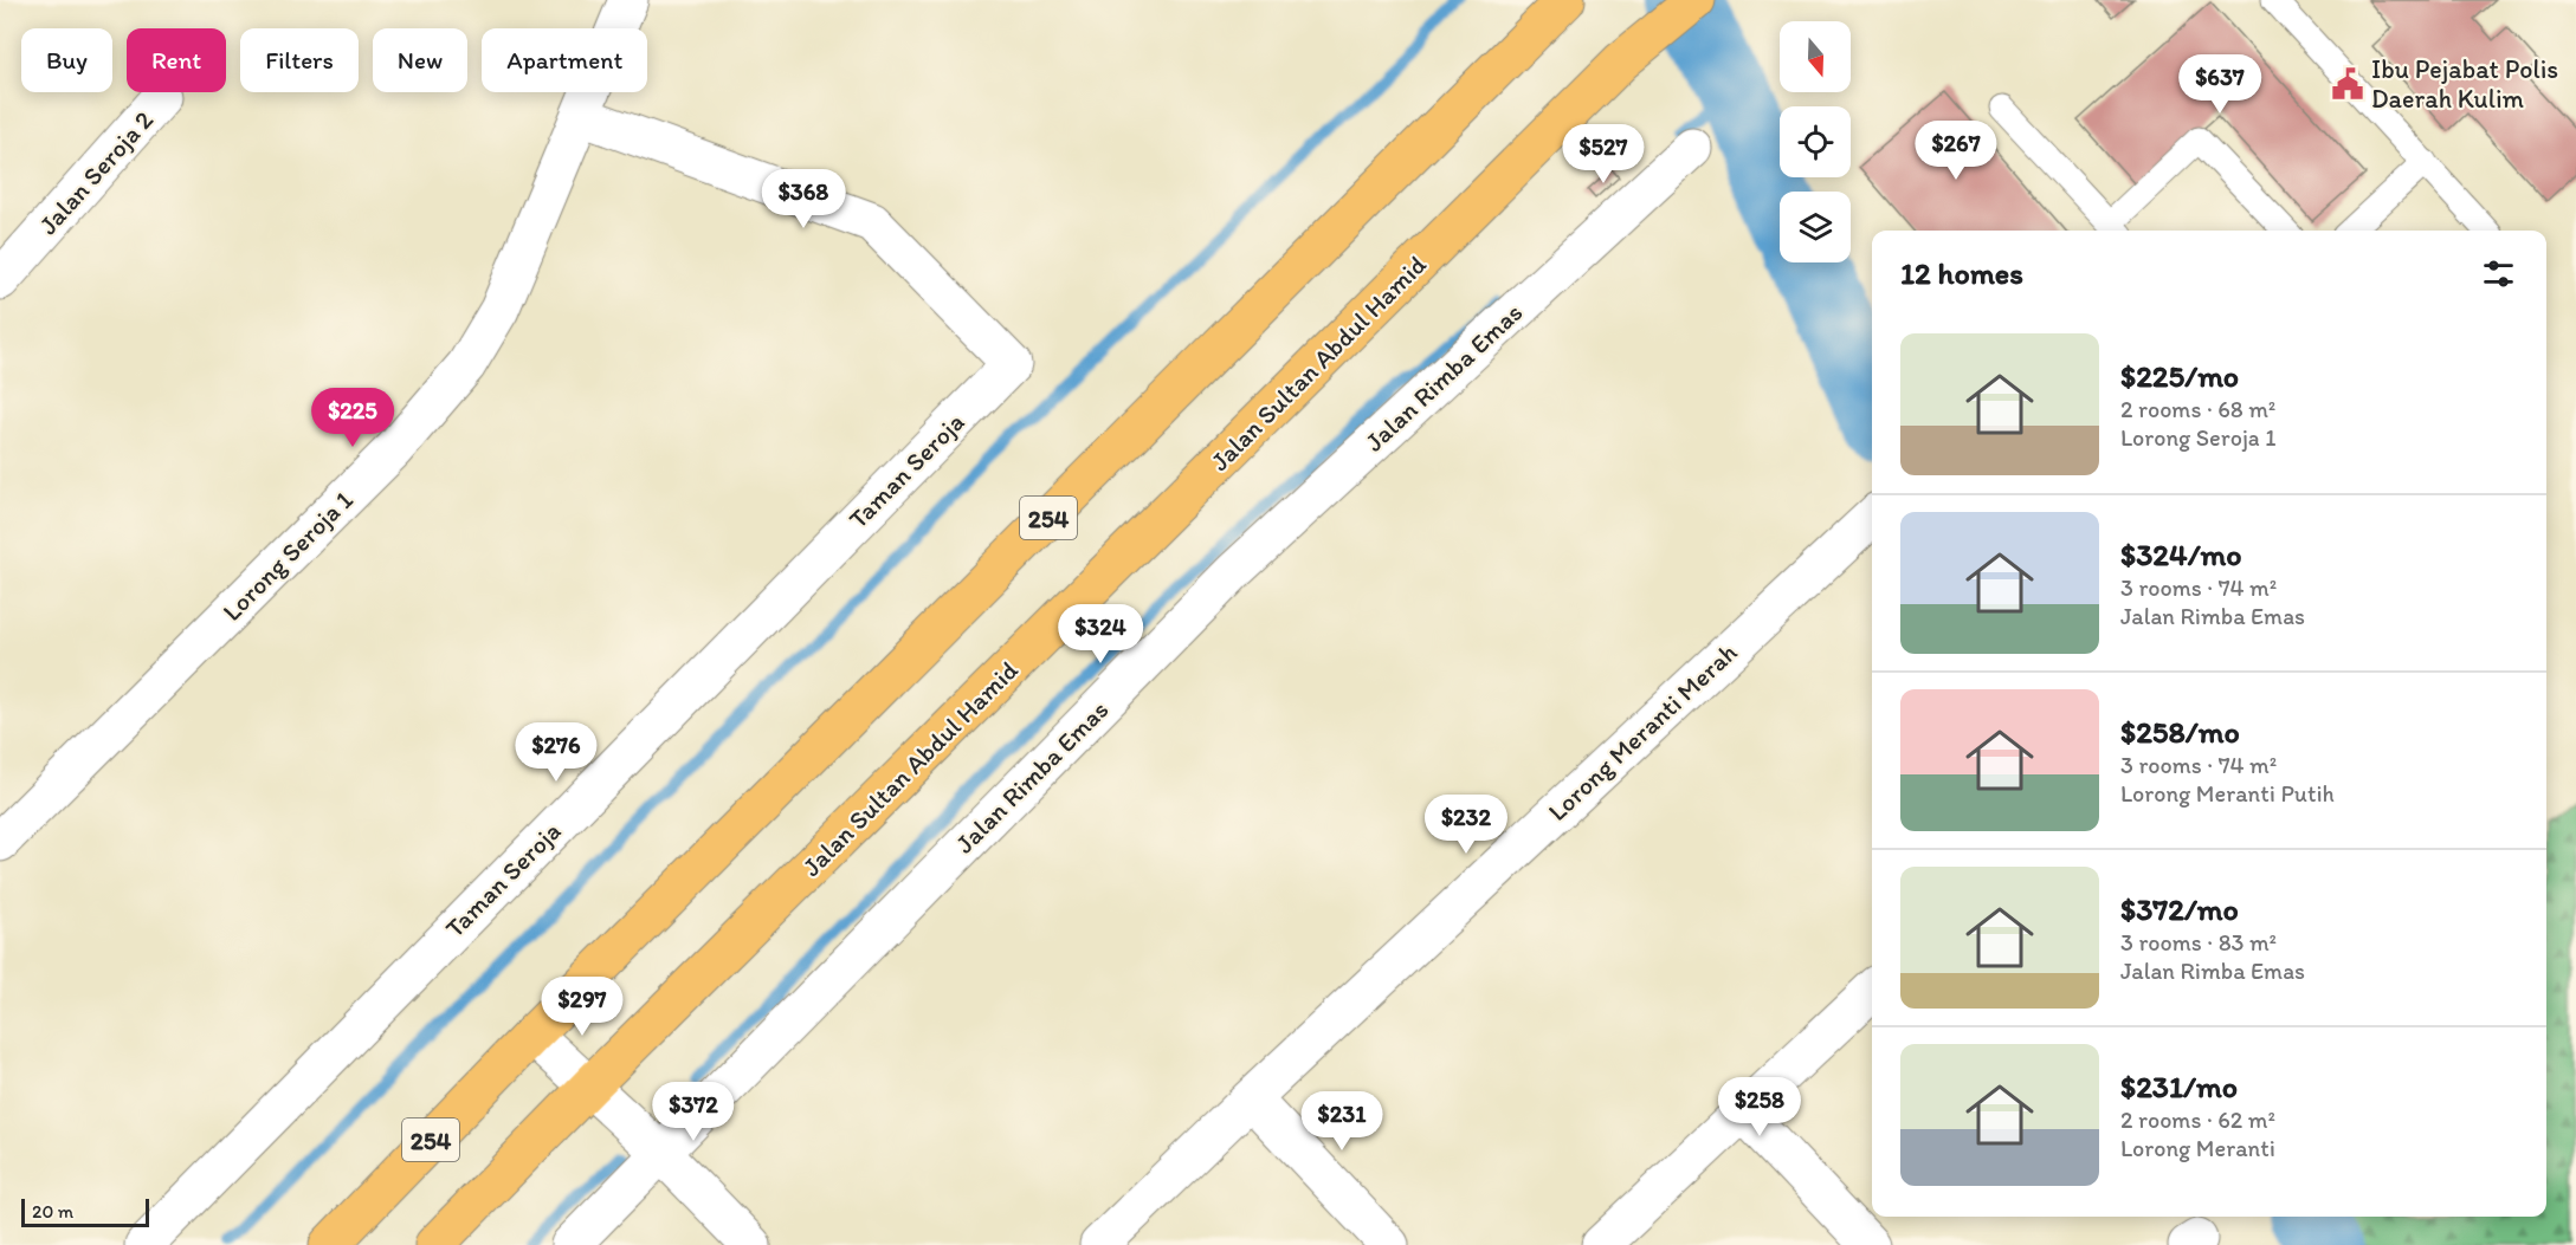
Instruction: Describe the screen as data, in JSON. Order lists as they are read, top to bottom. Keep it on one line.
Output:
{"streets":{"main road":["Jalan Sultan Abdul Hamid","254"],"street":["Jalan Seroja 2","Jalan Rimba Emas","Taman Seroja","Lorong Seroja 1","Lorong Meranti Merah"]},"crossings":[["Taman Seroja","Lorong Seroja 1"]],"places":{"public building":["Ibu Pejabat Polis Daerah Kulim"]},"scale_bar":"20 m","north":"bottom","page":{"chip":["Buy","Rent","Filters","New","Apartment"],"price":["$637","$267","$527","$368","$225","$324","$276","$232","$297","$258","$372","$231"],"heading":"12 homes","list":[{"name":"$225/mo","note":"2 rooms · 68 m² · Lorong Seroja 1"},{"name":"$324/mo","note":"3 rooms · 74 m² · Jalan Rimba Emas"},{"name":"$258/mo","note":"3 rooms · 74 m² · Lorong Meranti Putih"},{"name":"$372/mo","note":"3 rooms · 83 m² · Jalan Rimba Emas"},{"name":"$231/mo","note":"2 rooms · 62 m² · Lorong Meranti"}],"scale":"20 m"}}
